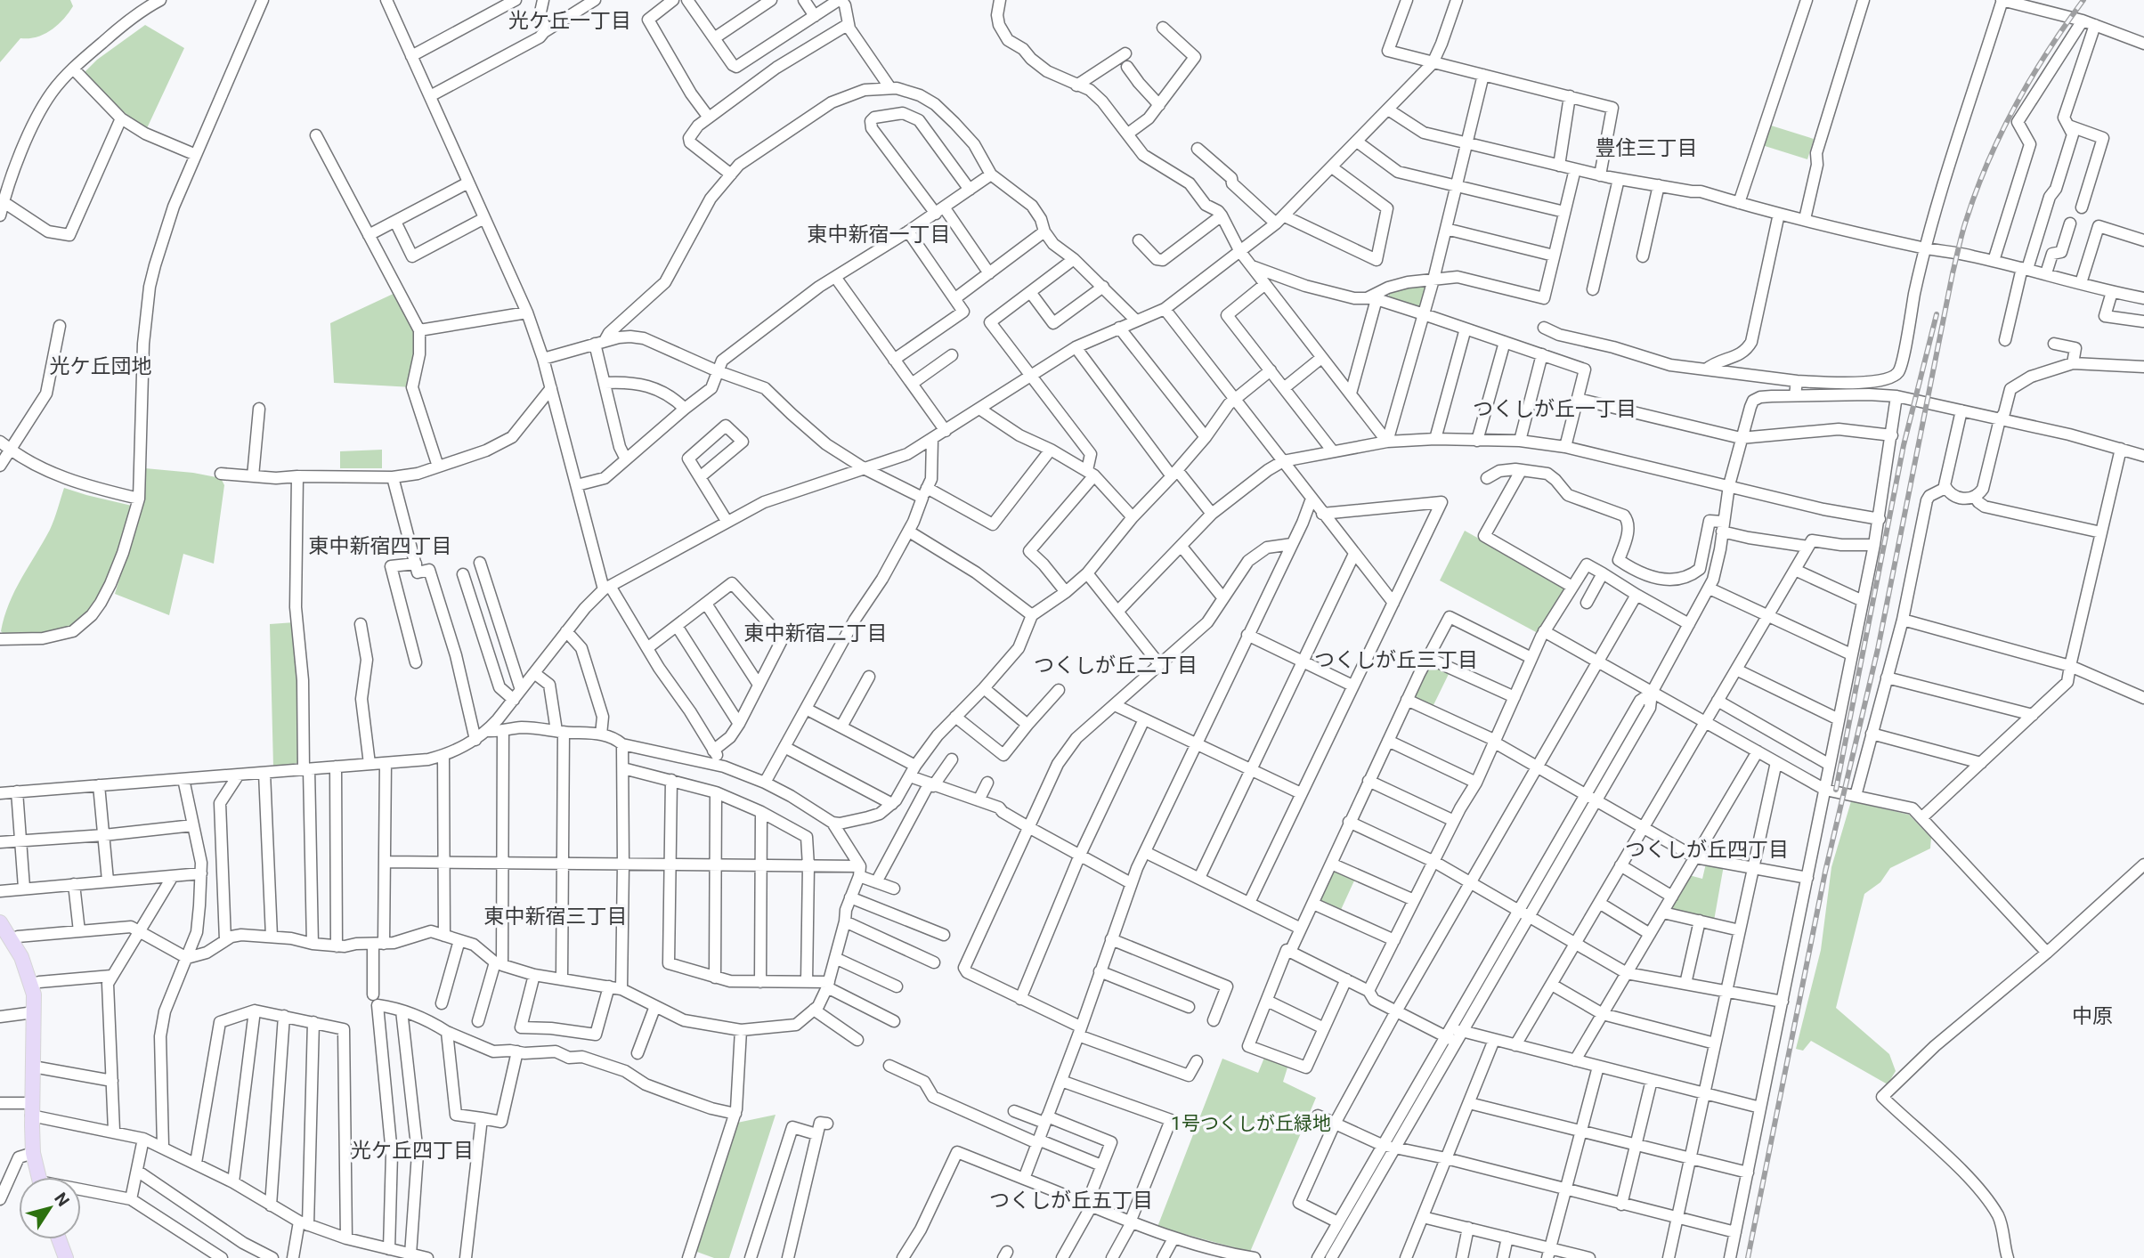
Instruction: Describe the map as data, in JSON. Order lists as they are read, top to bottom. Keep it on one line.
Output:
{"districts":["光ケ丘一丁目","豊住三丁目","東中新宿一丁目","光ケ丘団地","つくしが丘一丁目","東中新宿四丁目","東中新宿二丁目","つくしが丘三丁目","つくしが丘二丁目","つくしが丘四丁目","東中新宿三丁目","中原","光ケ丘四丁目","つくしが丘五丁目"],"parks":["1号つくしが丘緑地"],"north":"top right"}
